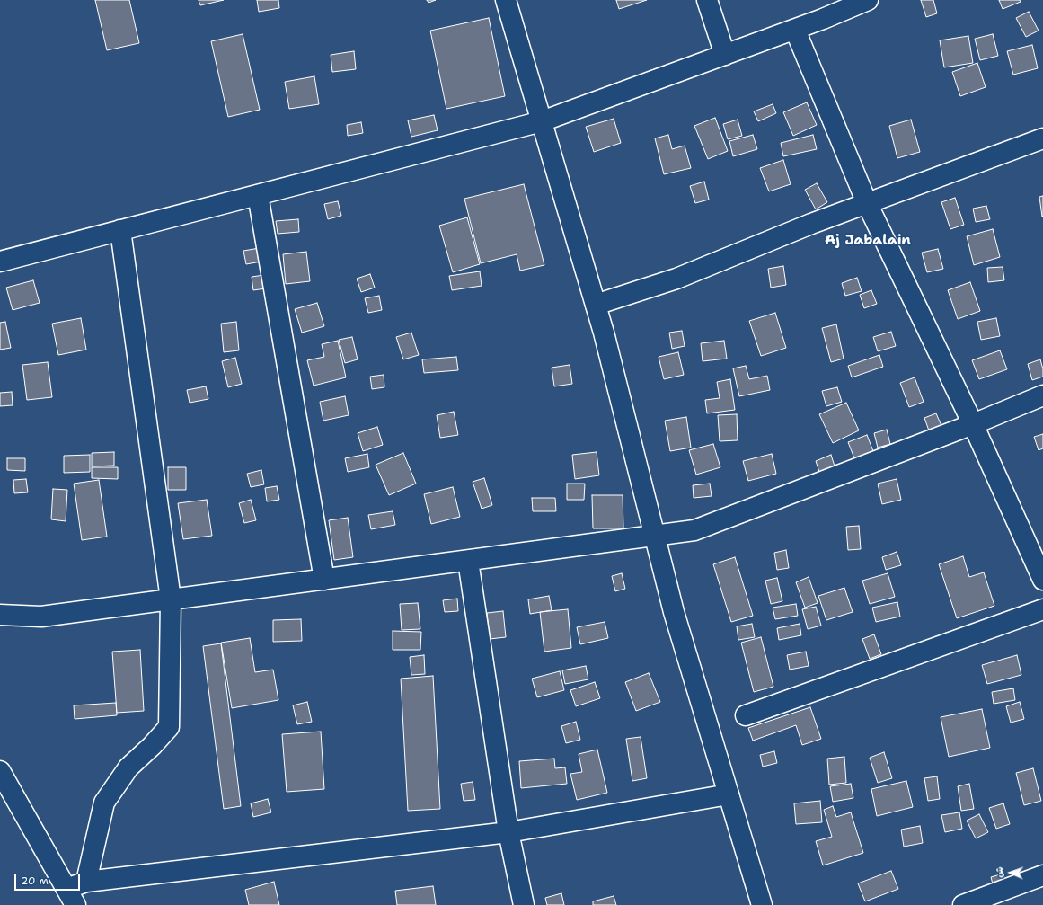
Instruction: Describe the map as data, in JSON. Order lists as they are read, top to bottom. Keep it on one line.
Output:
{"districts":["Aj Jabalain"],"scale_bar":"20 m","north":"left"}
